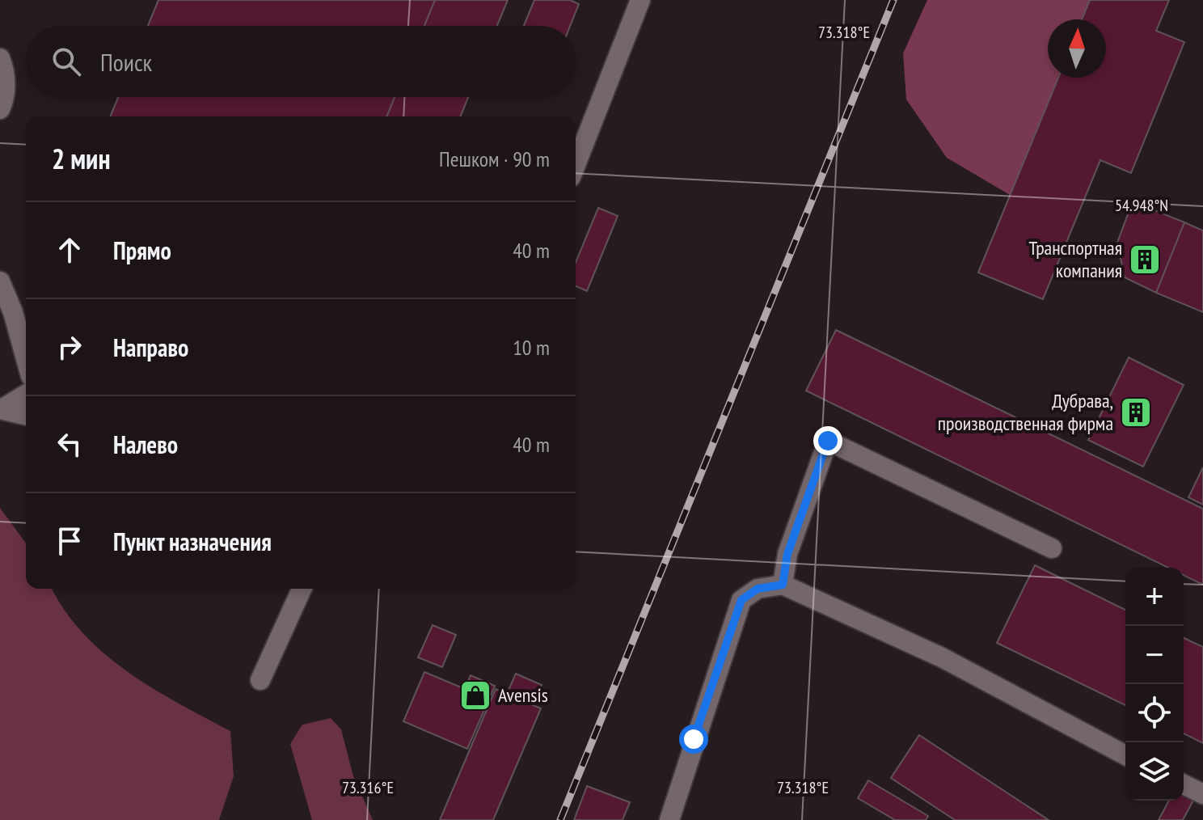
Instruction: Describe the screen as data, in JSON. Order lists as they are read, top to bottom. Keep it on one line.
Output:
{"places":{"building":["Транспортная компания","Дубрава, производственная фирма"],"shop":["Avensis"]},"north":"top","page":{"search":"Поиск","heading":["2 мин","Пешком · 90 m"],"list":[["Прямо","40 m"],["Направо","10 m"],["Налево","40 m"],"Пункт назначения"],"map_buttons":["+","−"]},"coordinates":["73.318°E","54.948°N","73.316°E"]}
